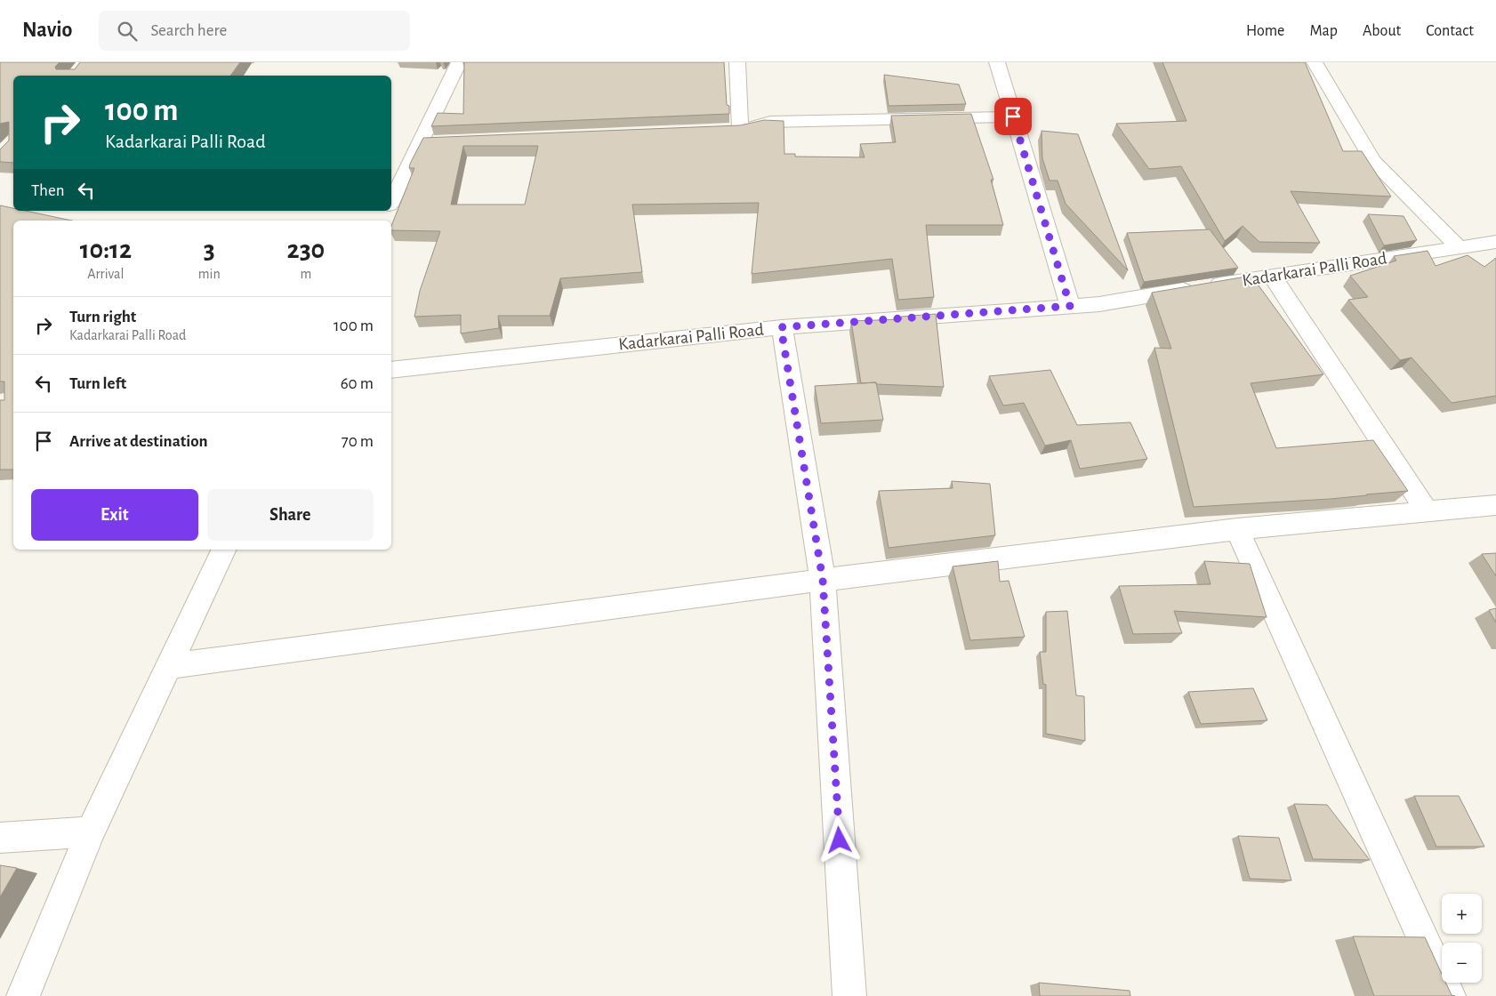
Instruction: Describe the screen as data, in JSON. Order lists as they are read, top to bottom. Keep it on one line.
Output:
{"streets":{"street":["Kadarkarai Palli Road"]},"page":{"header":"Navio","search":"Search here","nav":["Home","Map","About","Contact"],"turn":["100 m","Kadarkarai Palli Road"],"then":"Then","eta":["10:12","Arrival","3","min","230","m"],"list":[{"name":"Turn right","note":"Kadarkarai Palli Road","value":"100 m"},{"name":"Turn left","value":"60 m"},{"name":"Arrive at destination","value":"70 m"}],"buttons":["Exit","Share"],"map_buttons":["+","−"]}}
